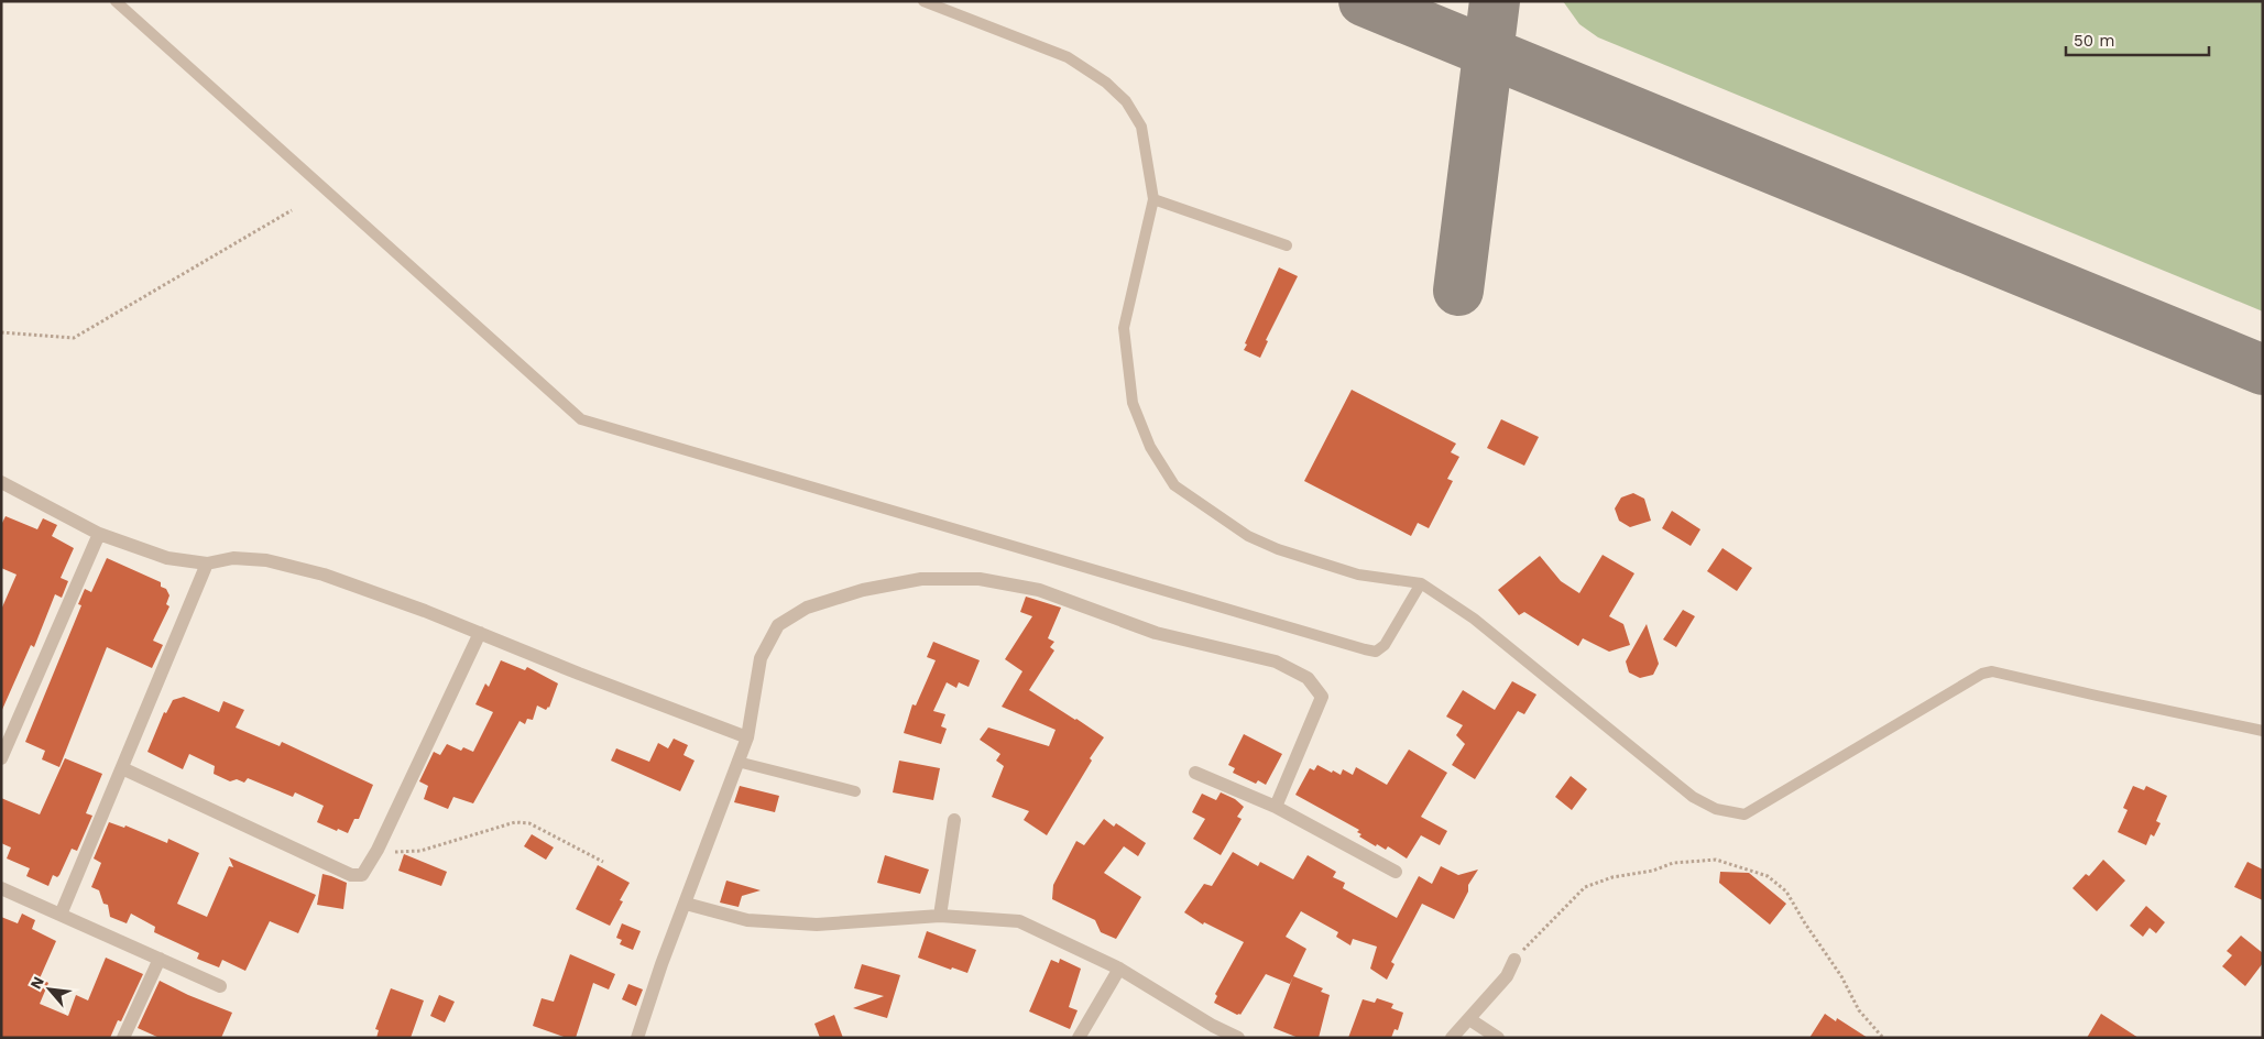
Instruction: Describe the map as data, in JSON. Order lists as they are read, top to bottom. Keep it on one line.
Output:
{"scale_bar":"50 m","north":"top left"}
